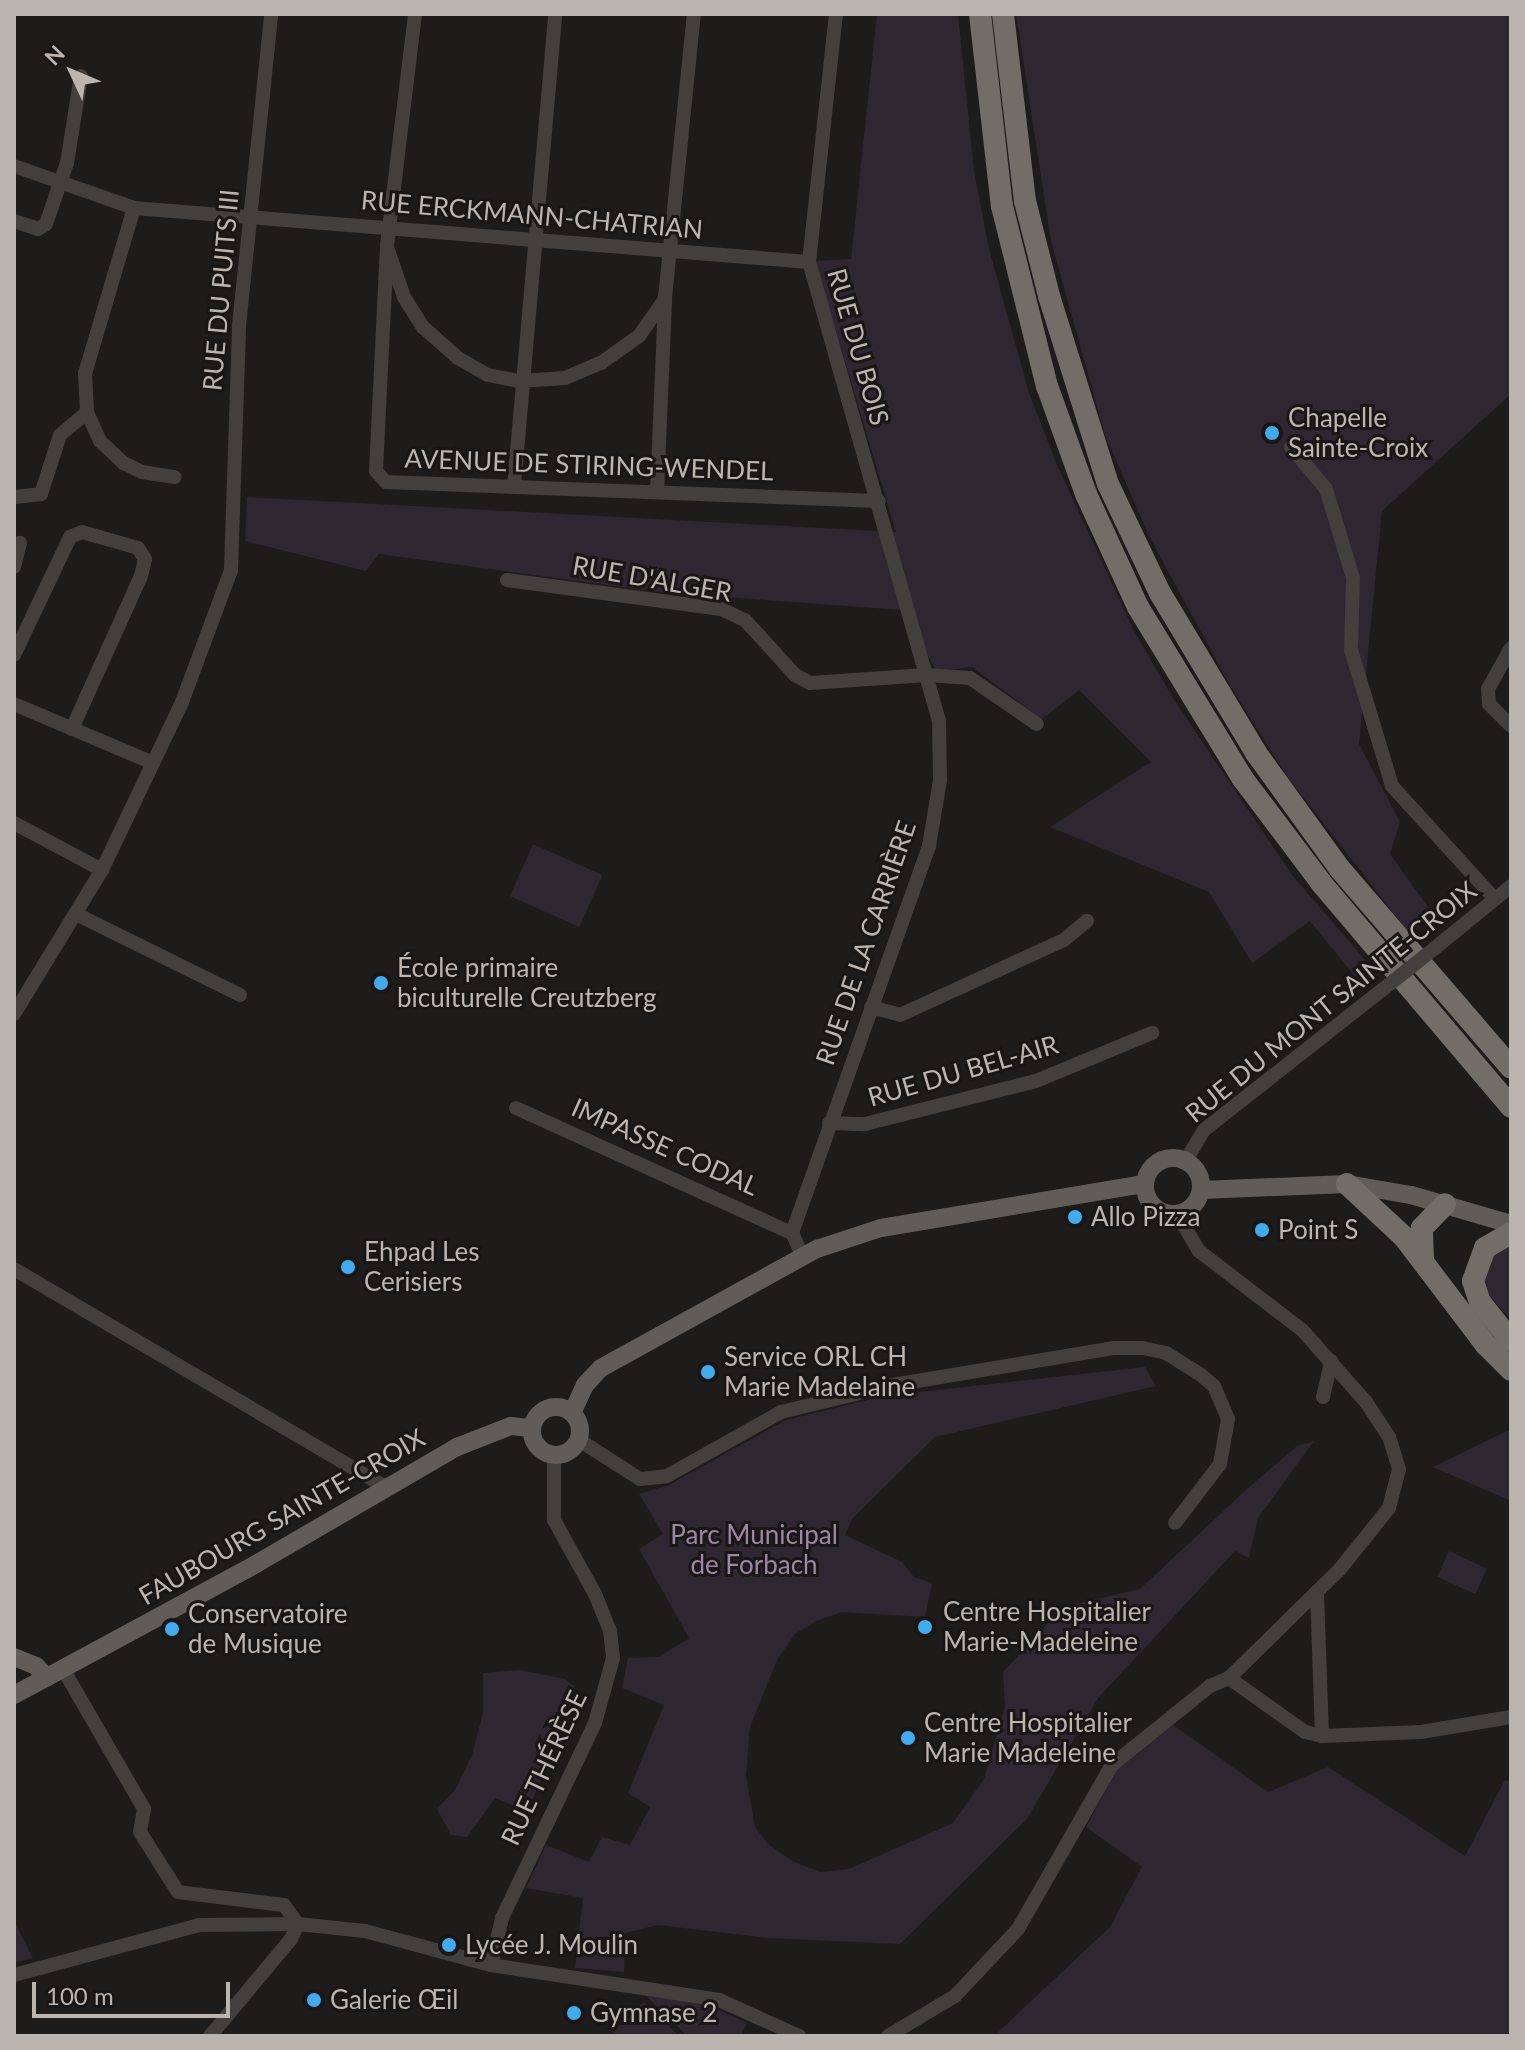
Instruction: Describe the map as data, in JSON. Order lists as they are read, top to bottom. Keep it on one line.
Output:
{"streets":{"main road":["FAUBOURG SAINTE-CROIX"],"street":["RUE ERCKMANN-CHATRIAN","RUE DU PUITS III","RUE DU BOIS","AVENUE DE STIRING-WENDEL","RUE D'ALGER","RUE DE LA CARRIÈRE","RUE DU MONT SAINTE-CROIX","RUE DU BEL-AIR","IMPASSE CODAL","RUE THÉRÈSE"]},"crossings":[["RUE ERCKMANN-CHATRIAN","RUE DU PUITS III"],["RUE ERCKMANN-CHATRIAN","RUE DU BOIS"],["RUE ERCKMANN-CHATRIAN","AVENUE DE STIRING-WENDEL"],["RUE DU BOIS","AVENUE DE STIRING-WENDEL"],["RUE DU BOIS","RUE DE LA CARRIÈRE"],["AVENUE DE STIRING-WENDEL","RUE DE LA CARRIÈRE"],["RUE D'ALGER","RUE DE LA CARRIÈRE"],["RUE DE LA CARRIÈRE","RUE DU BEL-AIR"],["RUE DE LA CARRIÈRE","IMPASSE CODAL"],["FAUBOURG SAINTE-CROIX","RUE THÉRÈSE"]],"parks":["Parc Municipal de Forbach"],"places":["Chapelle Sainte-Croix","École primaire biculturelle Creutzberg","Allo Pizza","Point S","Ehpad Les Cerisiers","Service ORL CH Marie Madelaine","Centre Hospitalier Marie-Madeleine","Conservatoire de Musique","Centre Hospitalier Marie Madeleine","Lycée J. Moulin","Galerie Œil","Gymnase 2"],"scale_bar":"100 m","north":"top left"}
